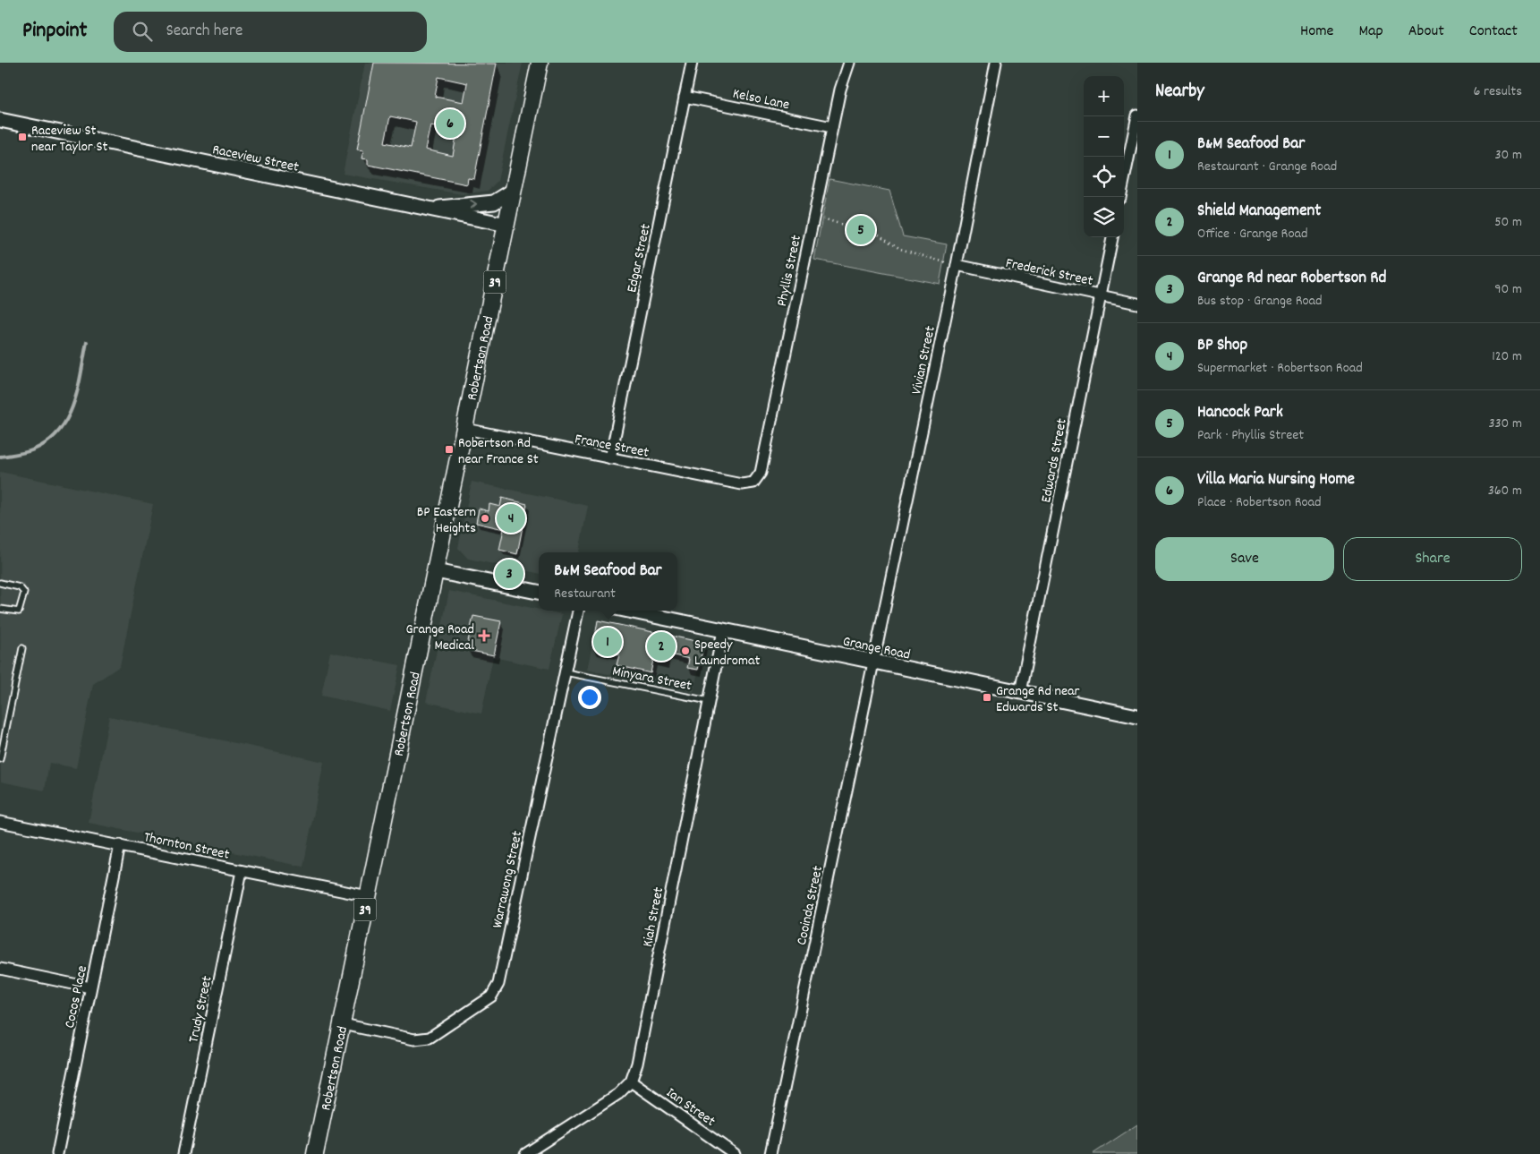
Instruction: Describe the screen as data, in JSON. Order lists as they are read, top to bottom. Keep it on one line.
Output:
{"streets":{"main road":["Raceview Street","39","Robertson Road","Grange Road"],"street":["Kelso Lane","Edgar Street","Phyllis Street","Frederick Street","Vivian Street","France Street","Edwards Street","Thornton Street","Warrawong Street","Cooinda Street","Kiah Street","Cocos Place","Trudy Street","Ian Street"],"lane":["Minyara Street"]},"crossings":[["Kelso Lane","Edgar Street"],["Kelso Lane","Phyllis Street"],["Raceview Street","Robertson Road"],["Edgar Street","France Street"],["Phyllis Street","France Street"],["Frederick Street","Vivian Street"],["Frederick Street","Edwards Street"],["Robertson Road","France Street"],["Robertson Road","Thornton Street"],["Robertson Road","Warrawong Street"],["Vivian Street","Grange Road"],["Vivian Street","Cooinda Street"],["Edwards Street","Grange Road"],["Grange Road","Cooinda Street"],["Grange Road","Kiah Street"],["Minyara Street","Warrawong Street"],["Minyara Street","Kiah Street"],["Thornton Street","Cocos Place"],["Thornton Street","Trudy Street"],["Kiah Street","Ian Street"]],"places":{"transit":["Raceview St near Taylor St","Robertson Rd near France St","Grange Rd near Edwards St"],"other":["BP Eastern Heights","Speedy Laundromat"],"health":["Grange Road Medical"]},"page":{"header":"Pinpoint","search":"Search here","nav":["Home","Map","About","Contact"],"heading":["Nearby","6 results"],"map_buttons":["+","−"],"pins":["6","5","4","3","1","2"],"list":[{"mark":"1","name":"B&M Seafood Bar","note":"Restaurant · Grange Road","value":"30 m"},{"mark":"2","name":"Shield Management","note":"Office · Grange Road","value":"50 m"},{"mark":"3","name":"Grange Rd near Robertson Rd","note":"Bus stop · Grange Road","value":"90 m"},{"mark":"4","name":"BP Shop","note":"Supermarket · Robertson Road","value":"120 m"},{"mark":"5","name":"Hancock Park","note":"Park · Phyllis Street","value":"330 m"},{"mark":"6","name":"Villa Maria Nursing Home","note":"Place · Robertson Road","value":"360 m"}],"buttons":["Save","Share"],"popup":["B&M Seafood Bar","Restaurant"]}}
